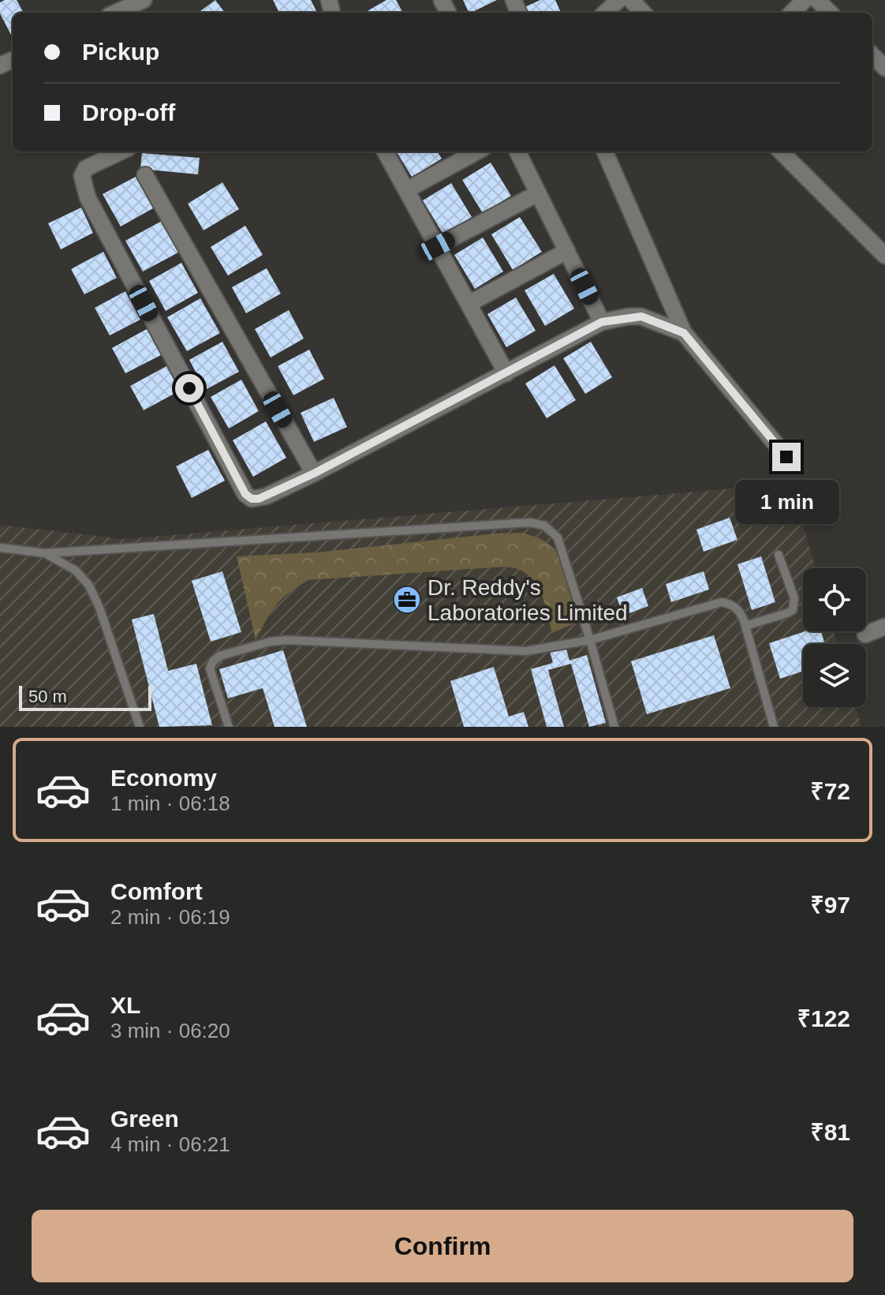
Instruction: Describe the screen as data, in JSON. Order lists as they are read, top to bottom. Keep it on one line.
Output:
{"places":{"office":["Dr. Reddy's Laboratories Limited"]},"scale_bar":"50 m","page":{"banner":["Pickup","Drop-off"],"bubble":"1 min","scale":"50 m","list":[{"name":"Economy","note":"1 min · 06:18","value":"₹72"},{"name":"Comfort","note":"2 min · 06:19","value":"₹97"},{"name":"XL","note":"3 min · 06:20","value":"₹122"},{"name":"Green","note":"4 min · 06:21","value":"₹81"}],"buttons":"Confirm"}}
